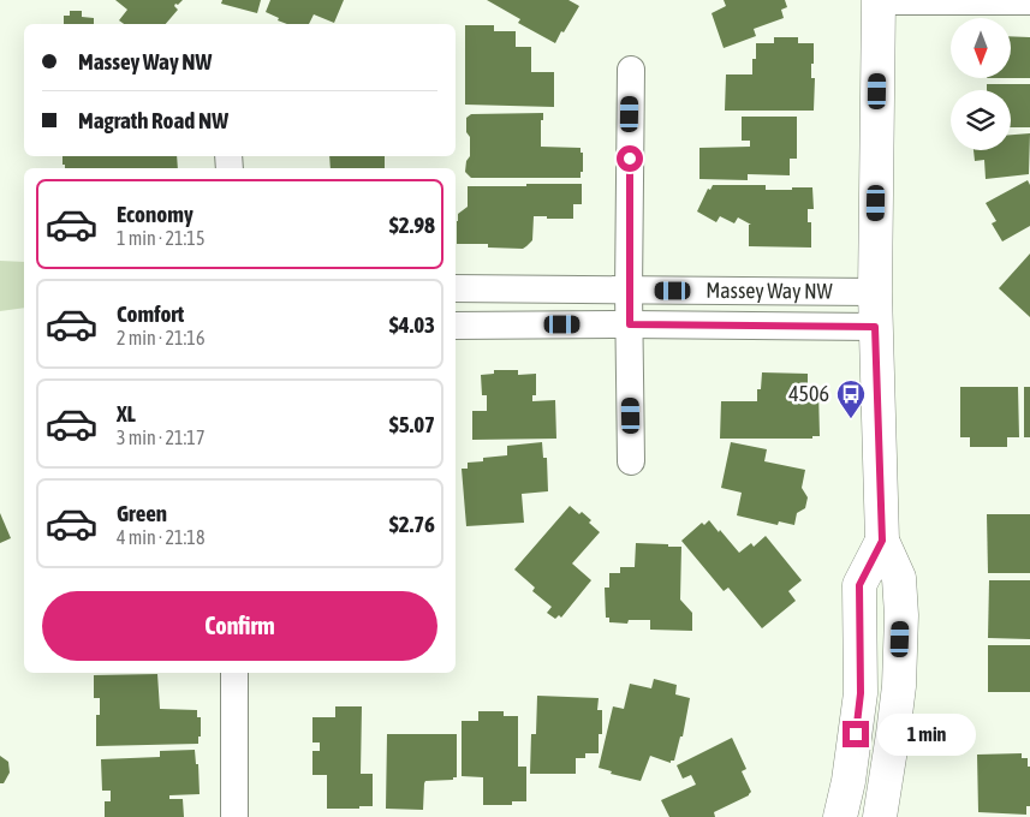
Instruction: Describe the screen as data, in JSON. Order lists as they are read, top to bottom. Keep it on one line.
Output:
{"streets":{"street":["Massey Way NW"]},"places":{"bus stop":["4506"]},"north":"bottom","page":{"banner":["Massey Way NW","Magrath Road NW"],"list":[{"name":"Economy","note":"1 min · 21:15","value":"$2.98"},{"name":"Comfort","note":"2 min · 21:16","value":"$4.03"},{"name":"XL","note":"3 min · 21:17","value":"$5.07"},{"name":"Green","note":"4 min · 21:18","value":"$2.76"}],"buttons":"Confirm","bubble":"1 min"}}
